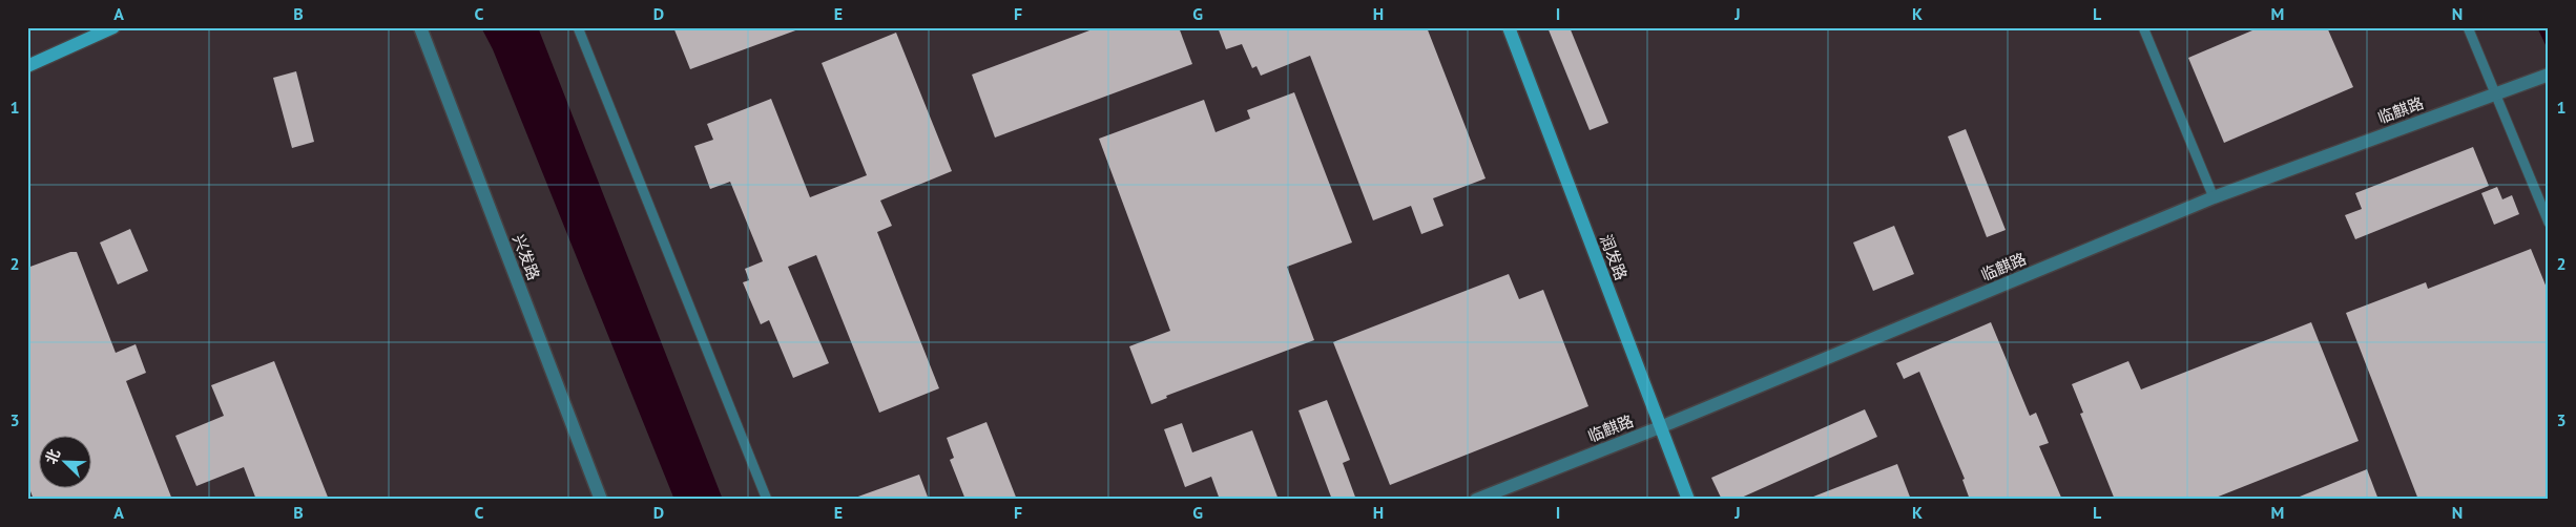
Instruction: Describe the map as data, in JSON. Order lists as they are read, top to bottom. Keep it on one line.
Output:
{"streets":{"main road":["润发路"],"street":["临麒路","兴发路"]},"crossings":[["临麒路","润发路"]],"north":"top left","grid":{"columns":["A","B","C","D","E","F","G","H","I","J","K","L","M","N"],"rows":["1","2","3"]}}
